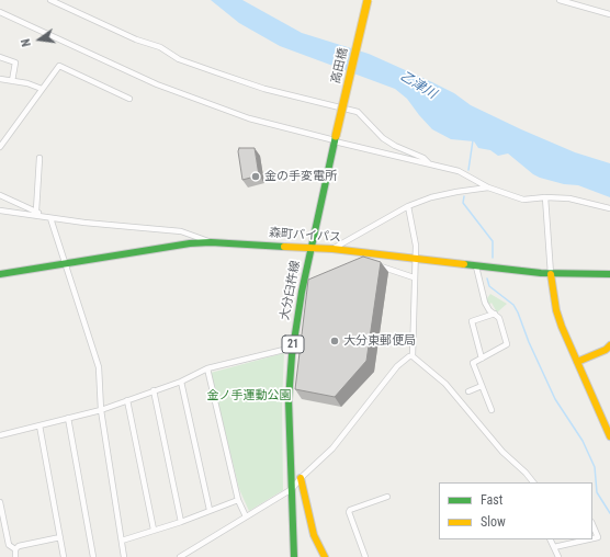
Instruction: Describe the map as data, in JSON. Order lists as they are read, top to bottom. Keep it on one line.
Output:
{"streets":{"main road":["高田橋","森町バイパス","大分臼杵線","21"]},"crossings":[["高田橋","大分臼杵線"],["森町バイパス","大分臼杵線"]],"water":["乙津川"],"parks":["金ノ手運動公園"],"places":["金の手変電所","大分東郵便局"],"legend":["Fast","Slow"],"north":"left"}
